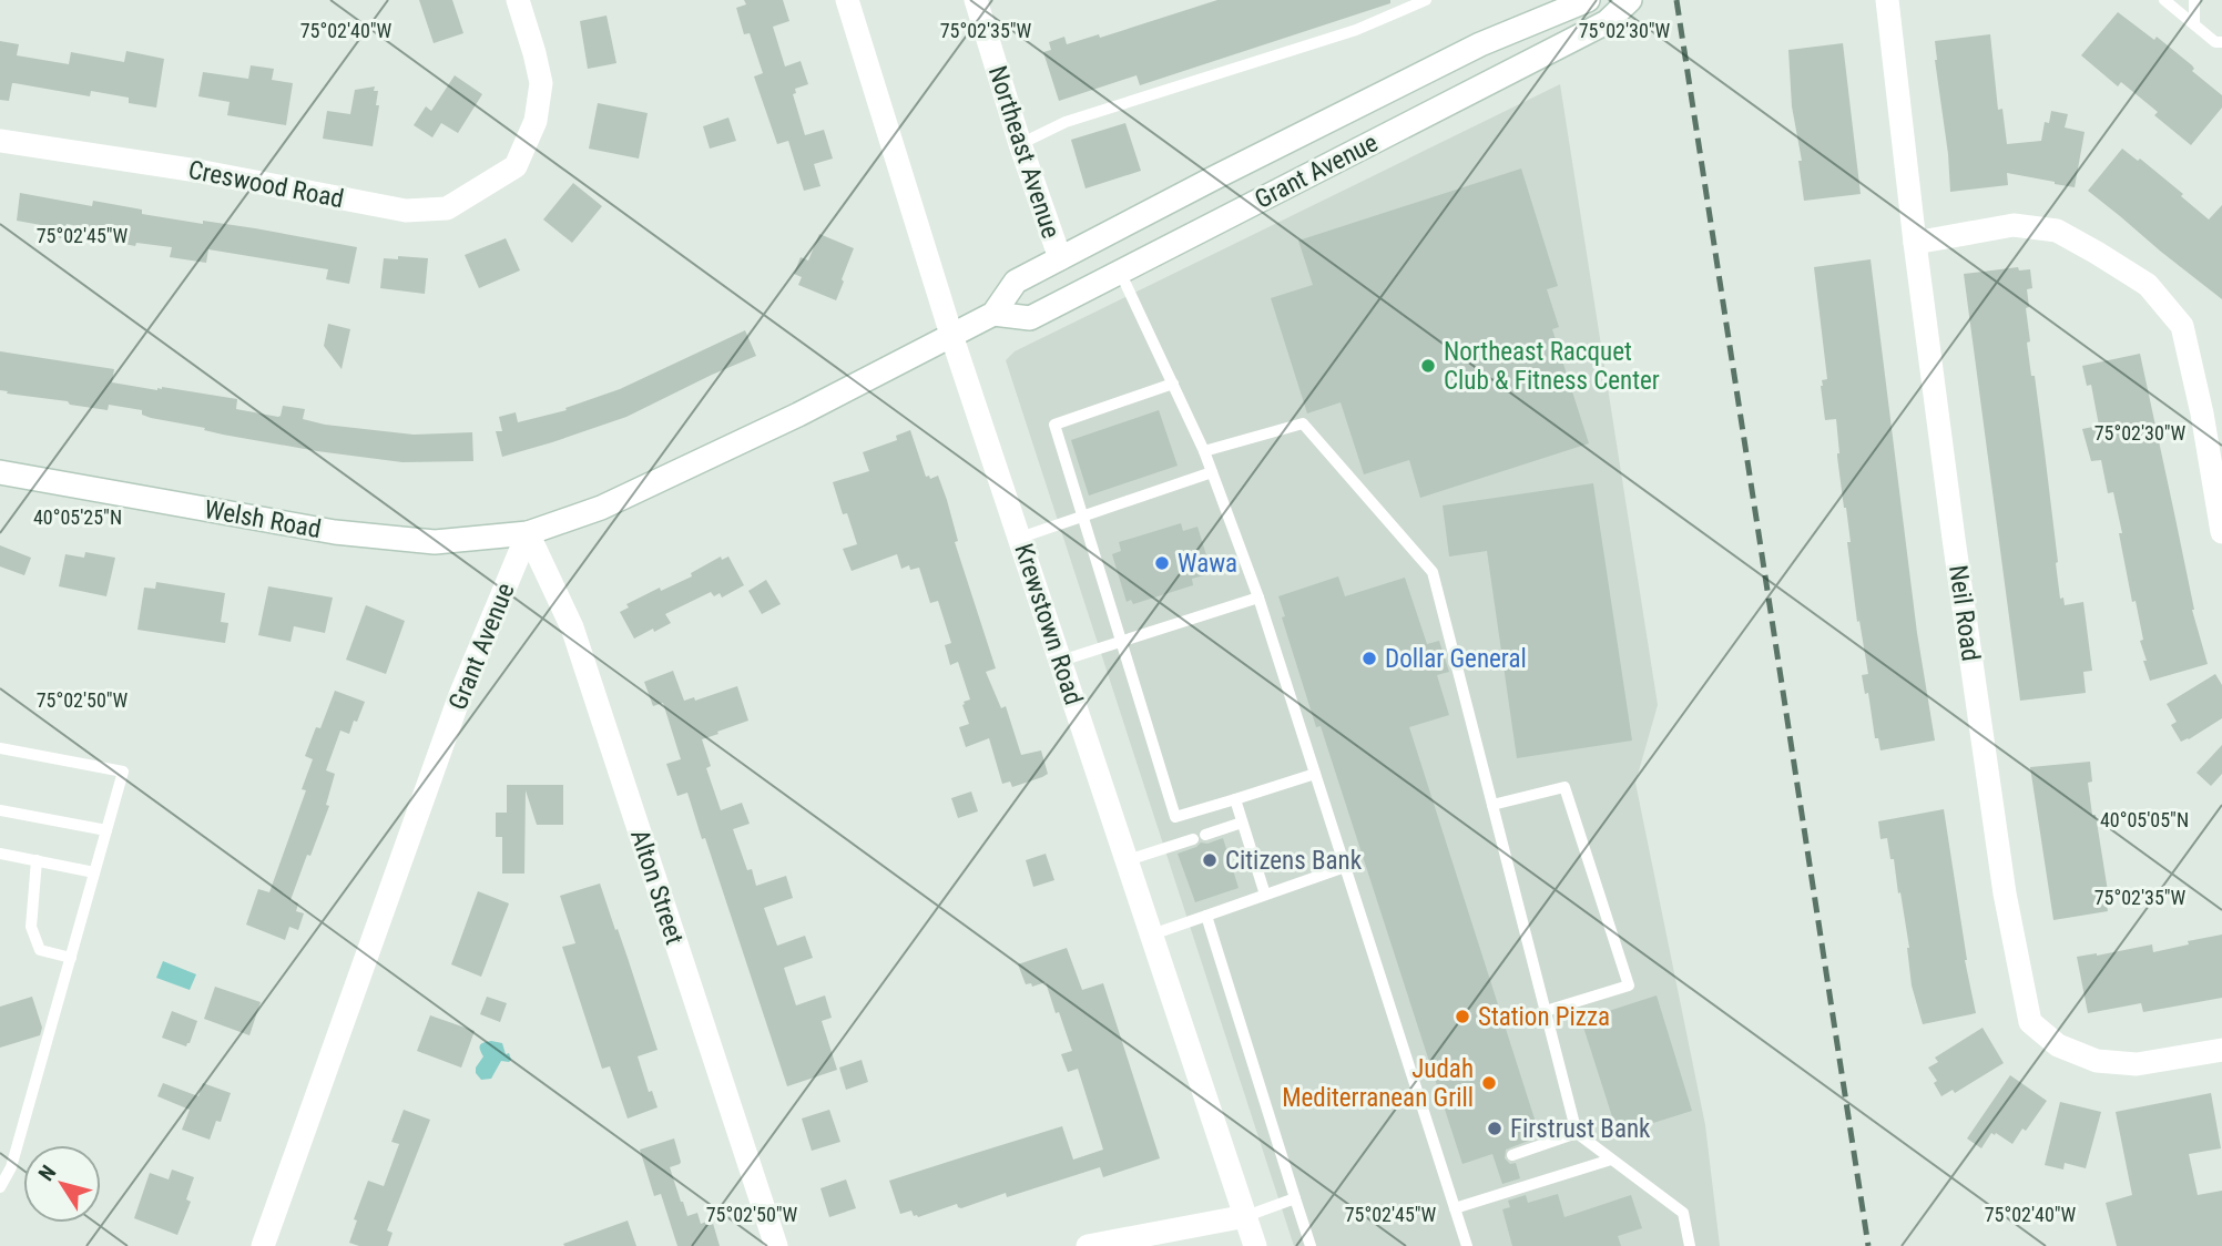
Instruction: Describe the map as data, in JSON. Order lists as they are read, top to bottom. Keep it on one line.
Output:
{"streets":{"street":["Northeast Avenue","Grant Avenue","Creswood Road","Welsh Road","Neil Road","Krewstown Road","Alton Street"]},"crossings":[["Northeast Avenue","Grant Avenue"],["Grant Avenue","Welsh Road"],["Grant Avenue","Krewstown Road"],["Grant Avenue","Alton Street"],["Welsh Road","Alton Street"]],"places":["Northeast Racquet Club & Fitness Center","Wawa","Dollar General","Citizens Bank","Station Pizza","Judah Mediterranean Grill","Firstrust Bank"],"north":"top left","coordinates":["75°02'40\"W","75°02'35\"W","75°02'30\"W","75°02'45\"W","40°05'25\"N","75°02'50\"W","40°05'05\"N"]}
